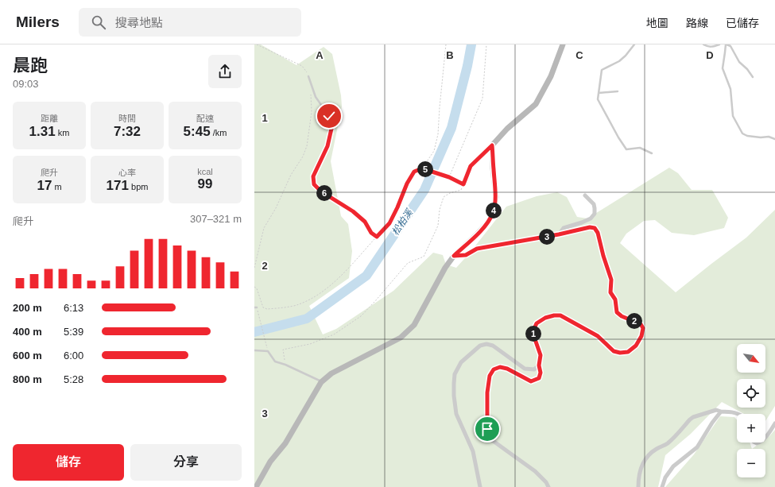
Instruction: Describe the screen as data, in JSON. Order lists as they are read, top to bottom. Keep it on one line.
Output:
{"water":["松柏溪"],"north":"bottom right","page":{"header":"Milers","search":"搜尋地點","nav":["地圖","路線","已儲存"],"heading":["晨跑","09:03"],"stats":[["距離","1.31 km"],["時間","7:32"],["配速","5:45 /km"],["爬升","17 m"],["心率","171 bpm"],["kcal","99"]],"pins":["5","6","4","3","2","1"],"chart":["爬升","307–321 m"],"list":[{"name":"200 m","note":"6:13"},{"name":"400 m","note":"5:39"},{"name":"600 m","note":"6:00"},{"name":"800 m","note":"5:28"}],"map_buttons":["+","−"],"buttons":["儲存","分享"]},"grid":{"columns":["A","B","C","D"],"rows":["1","2","3"]}}
